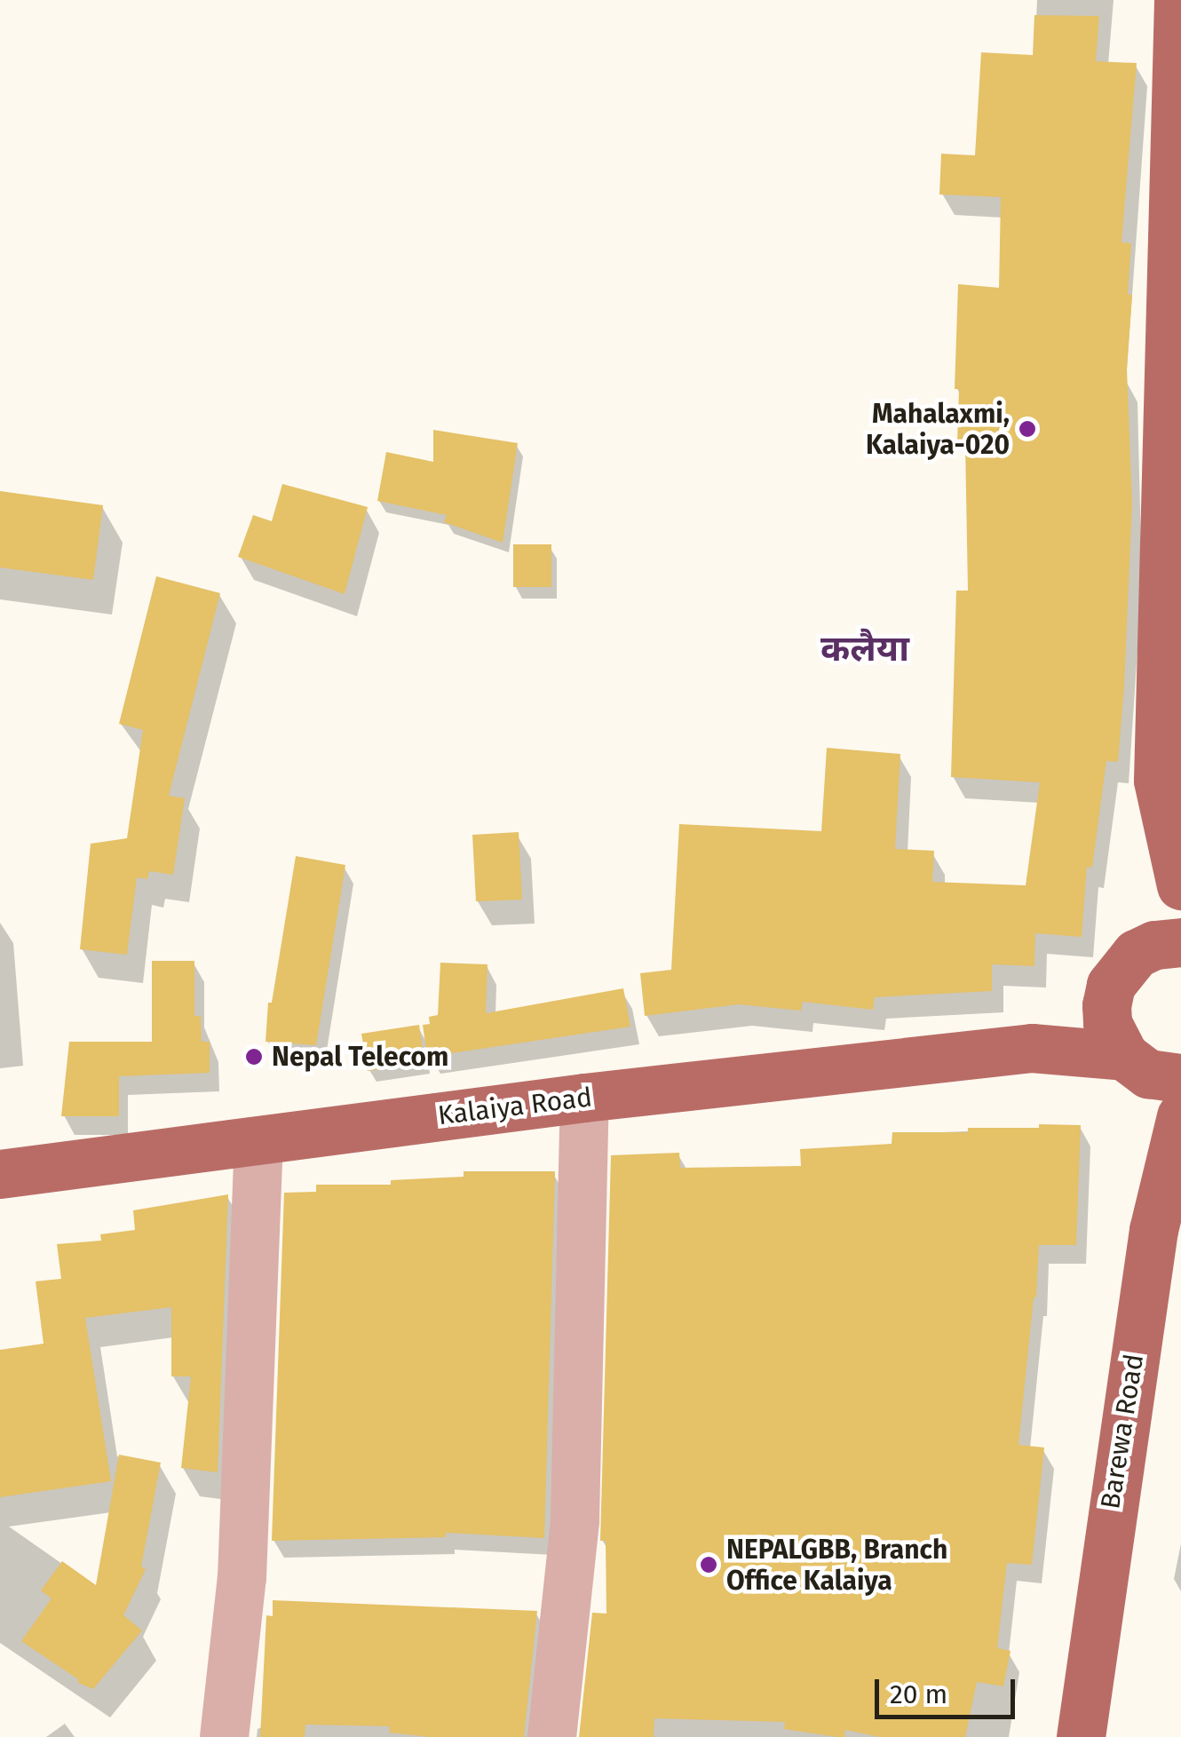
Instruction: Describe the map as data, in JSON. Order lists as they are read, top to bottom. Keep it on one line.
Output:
{"streets":{"main road":["Kalaiya Road","Barewa Road"]},"districts":["कलैया"],"places":["Mahalaxmi, Kalaiya-020","Nepal Telecom","NEPALGBB, Branch Office Kalaiya"],"scale_bar":"20 m"}
